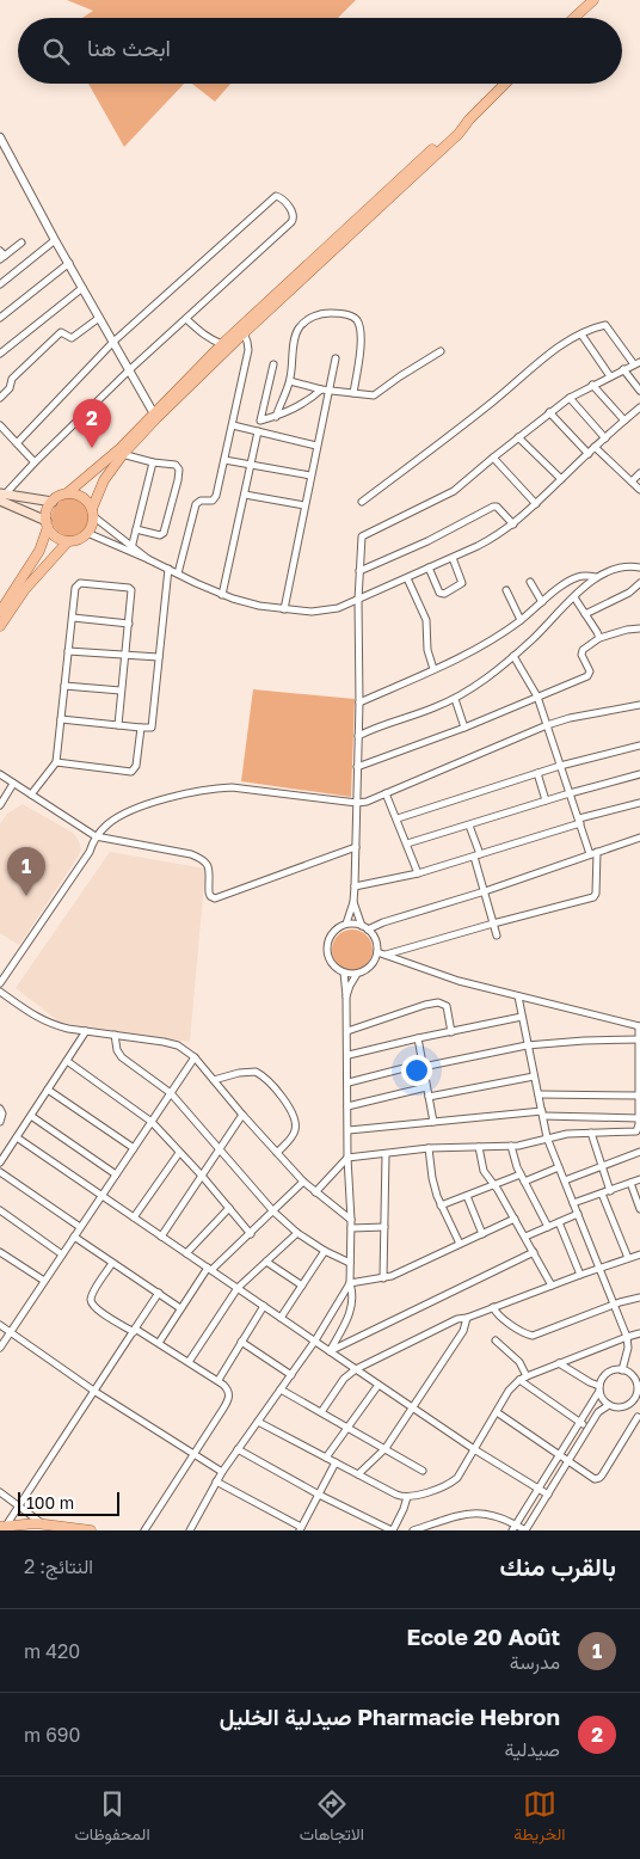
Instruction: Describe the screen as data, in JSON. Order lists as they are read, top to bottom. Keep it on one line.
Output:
{"scale_bar":"100 m","page":{"search":"ابحث هنا","pins":["2","1"],"scale":"100 m","heading":["بالقرب منك","النتائج: 2"],"list":[{"mark":"1","name":"Ecole 20 Août","note":"مدرسة","value":"420 m"},{"mark":"2","name":"Pharmacie Hebron صيدلية الخليل","note":"صيدلية","value":"690 m"}],"nav":["الخريطة","الاتجاهات","المحفوظات"]}}
